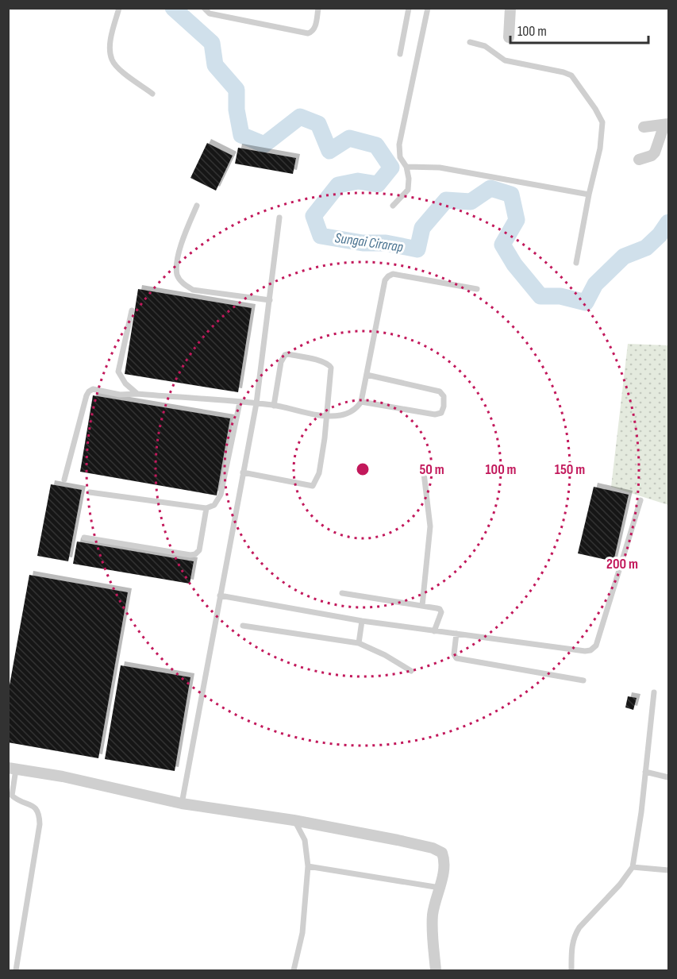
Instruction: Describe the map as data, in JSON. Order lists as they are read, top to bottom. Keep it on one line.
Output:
{"water":["Sungai Cirarap"],"scale_bar":"100 m","rings":["50 m","100 m","150 m","200 m"]}
